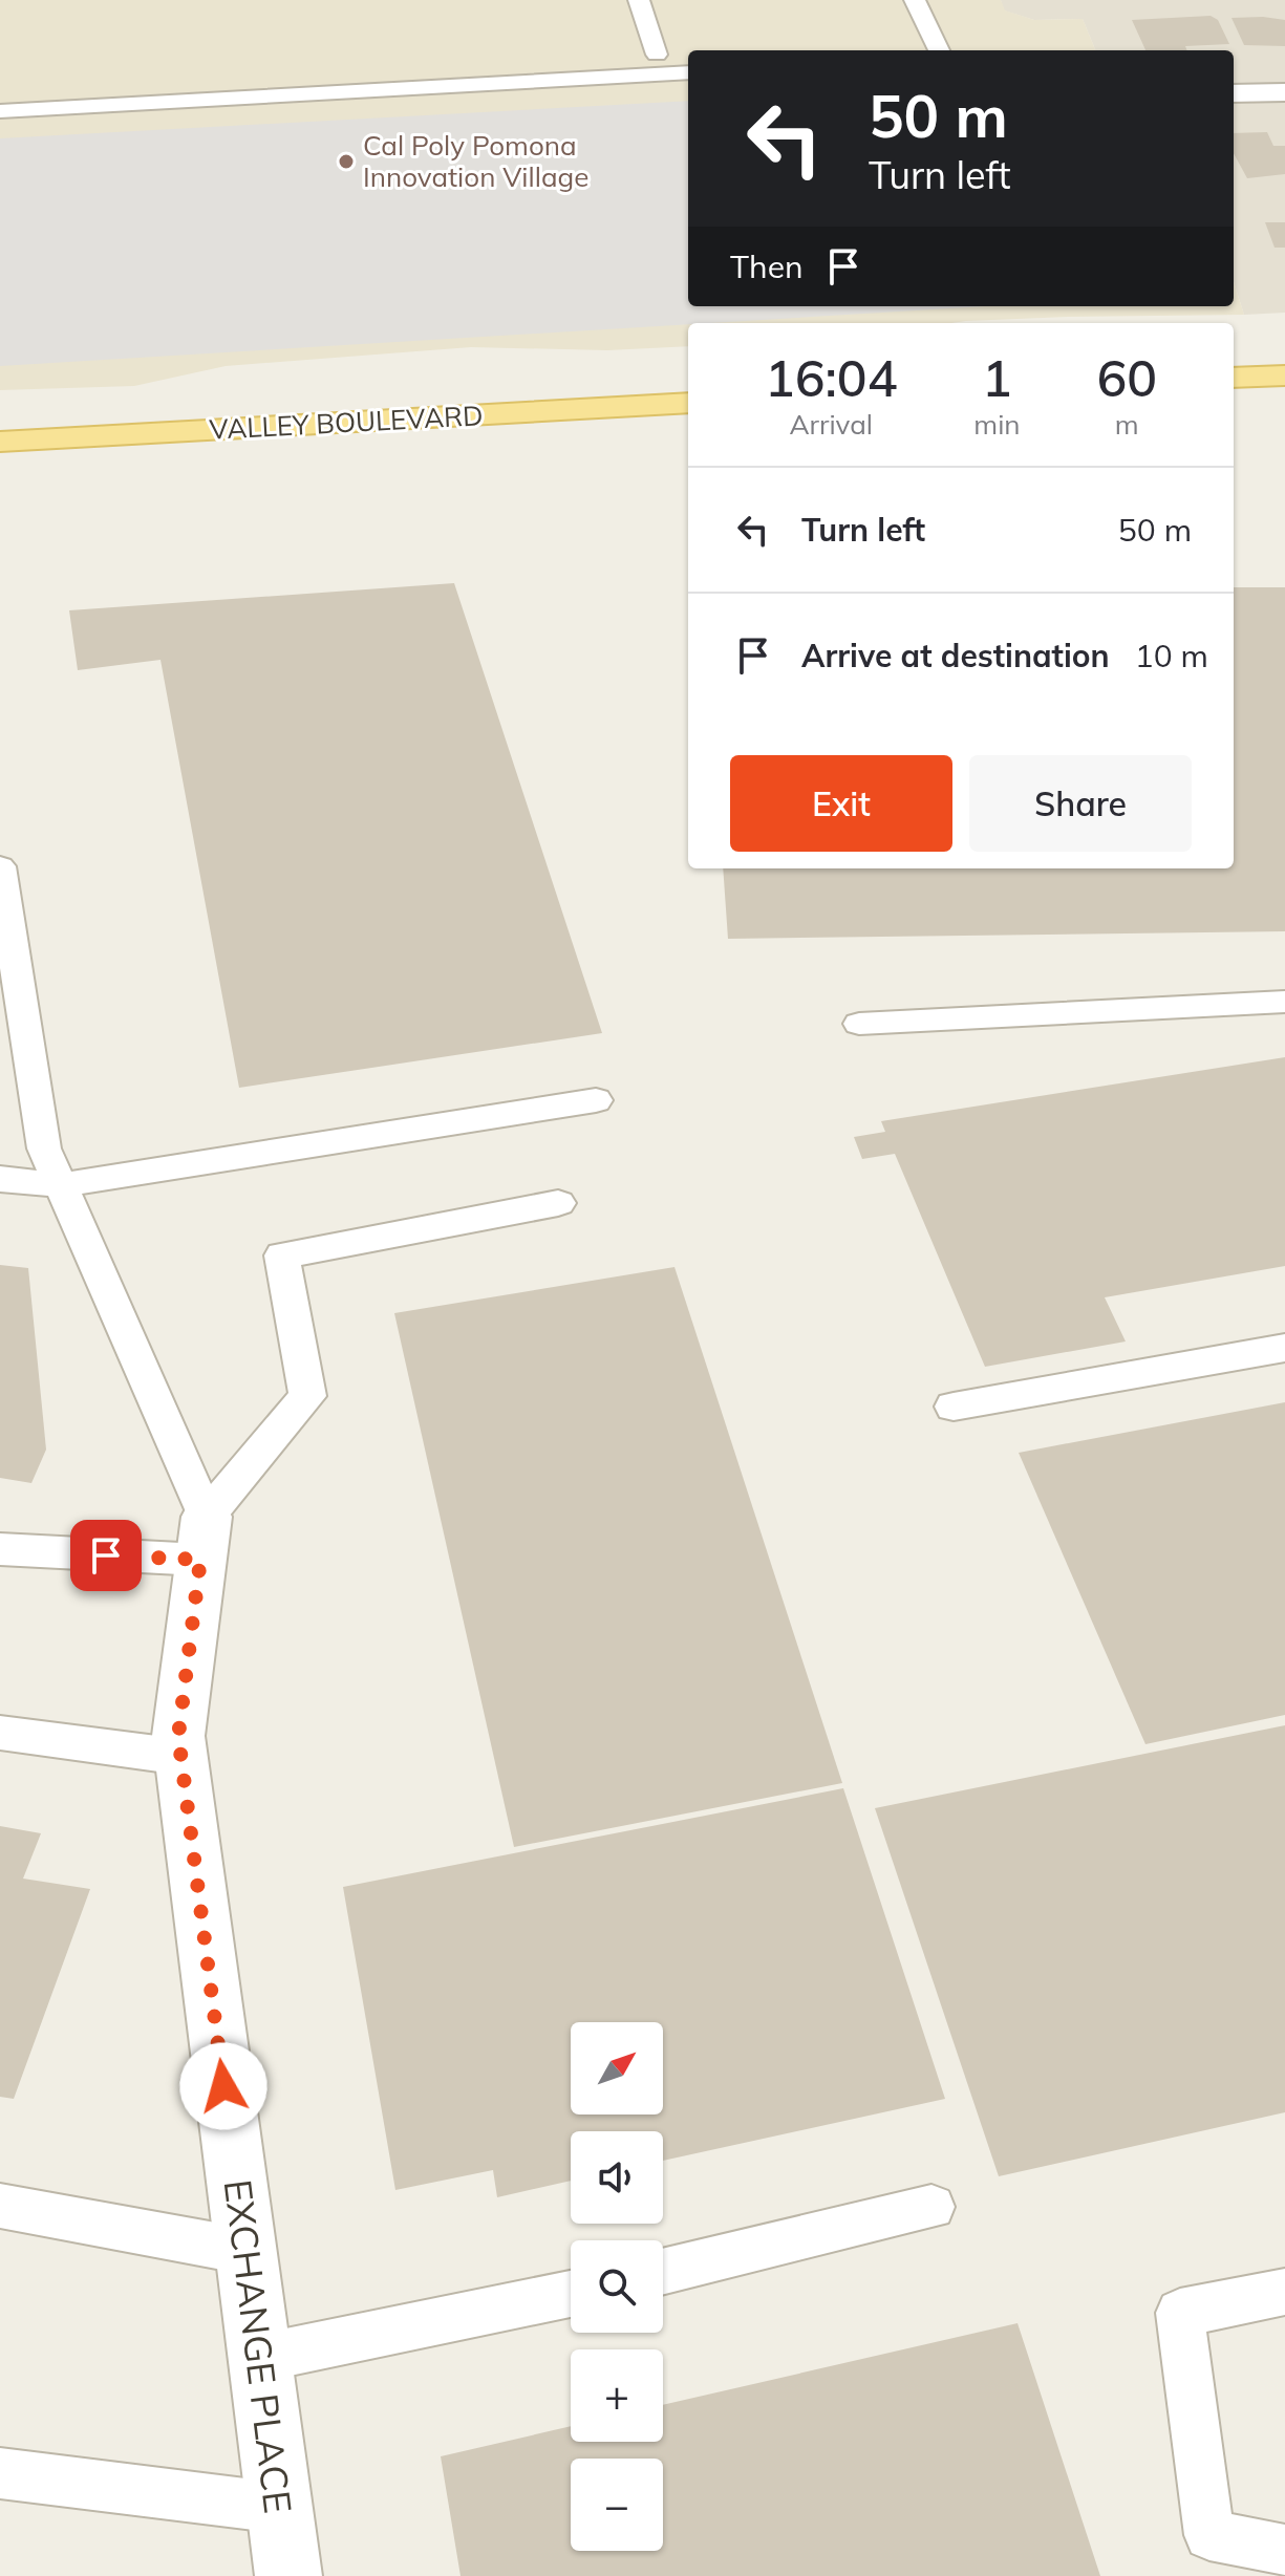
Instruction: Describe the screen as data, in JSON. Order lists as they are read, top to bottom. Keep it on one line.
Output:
{"streets":{"main road":["VALLEY BOULEVARD"],"street":["EXCHANGE PLACE"]},"places":["Cal Poly Pomona Innovation Village"],"north":"top right","page":{"turn":["50 m","Turn left"],"then":"Then","eta":["16:04","Arrival","1","min","60","m"],"list":[{"name":"Turn left","value":"50 m"},{"name":"Arrive at destination","value":"10 m"}],"buttons":["Exit","Share"],"map_buttons":["+","−"]}}
